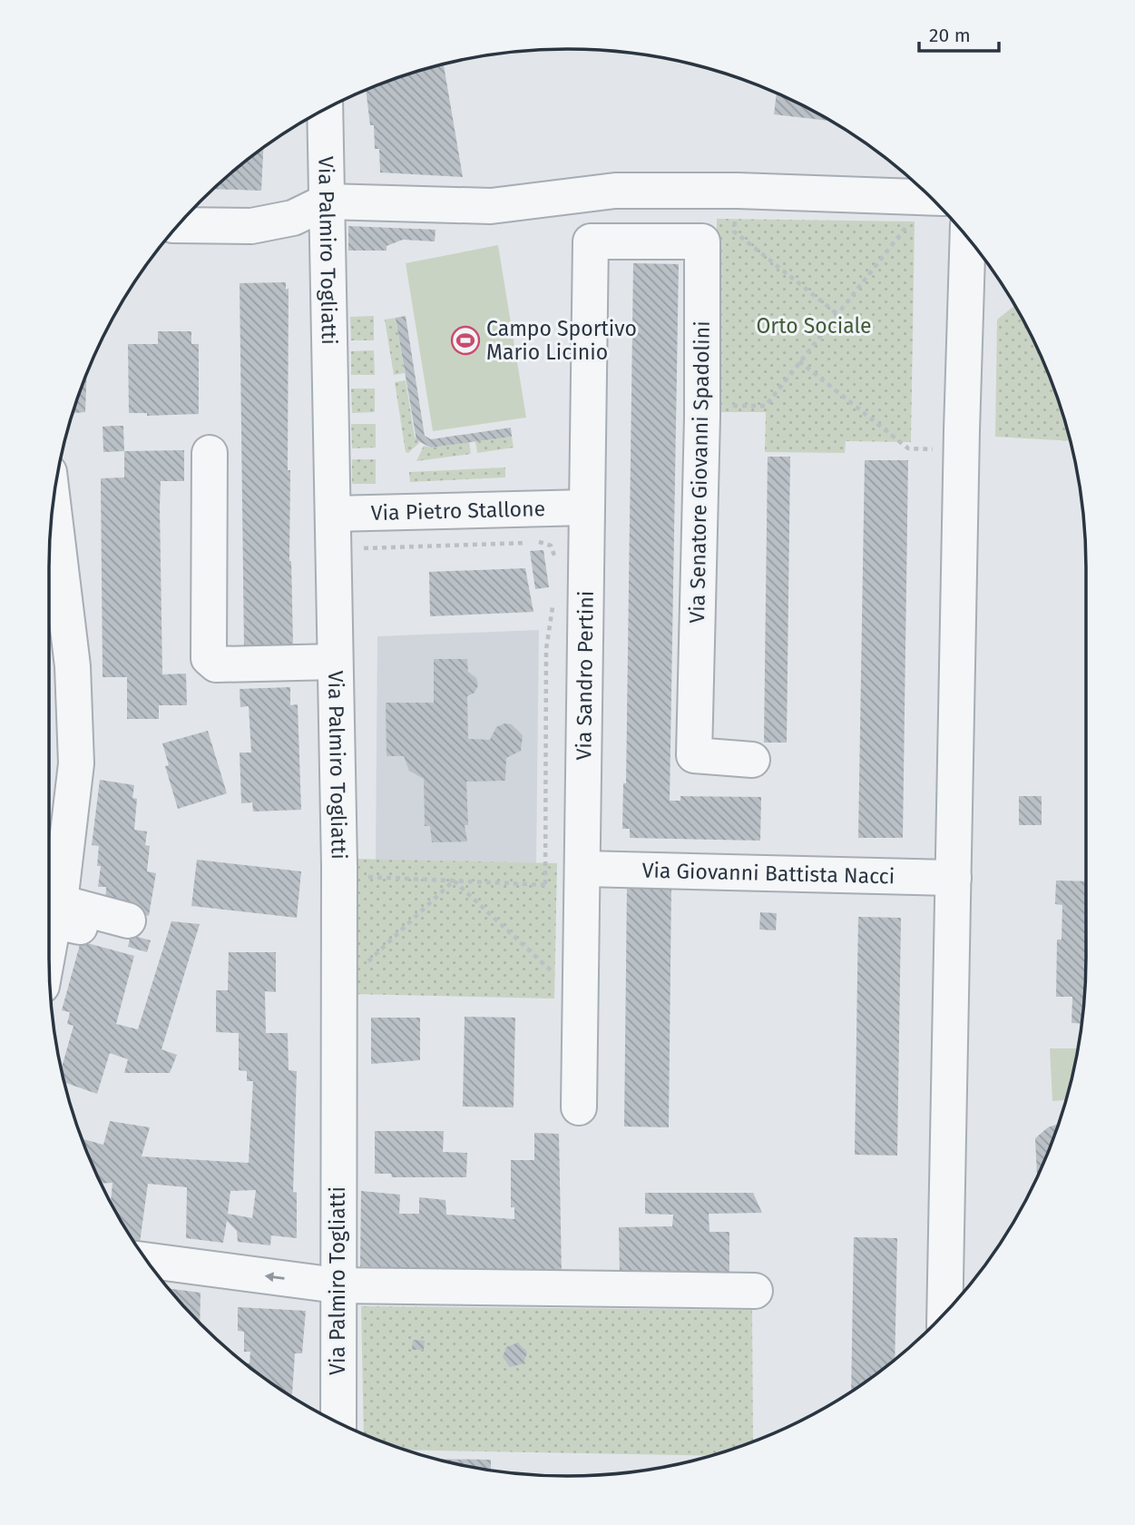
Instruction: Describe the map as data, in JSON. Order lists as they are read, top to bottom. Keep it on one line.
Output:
{"streets":{"street":["Via Palmiro Togliatti","Via Senatore Giovanni Spadolini","Via Pietro Stallone","Via Sandro Pertini","Via Giovanni Battista Nacci"]},"crossings":[["Via Palmiro Togliatti","Via Pietro Stallone"],["Via Senatore Giovanni Spadolini","Via Sandro Pertini"],["Via Pietro Stallone","Via Sandro Pertini"],["Via Sandro Pertini","Via Giovanni Battista Nacci"]],"parks":["Orto Sociale"],"places":{"sports":["Campo Sportivo Mario Licinio"]},"scale_bar":"20 m"}
